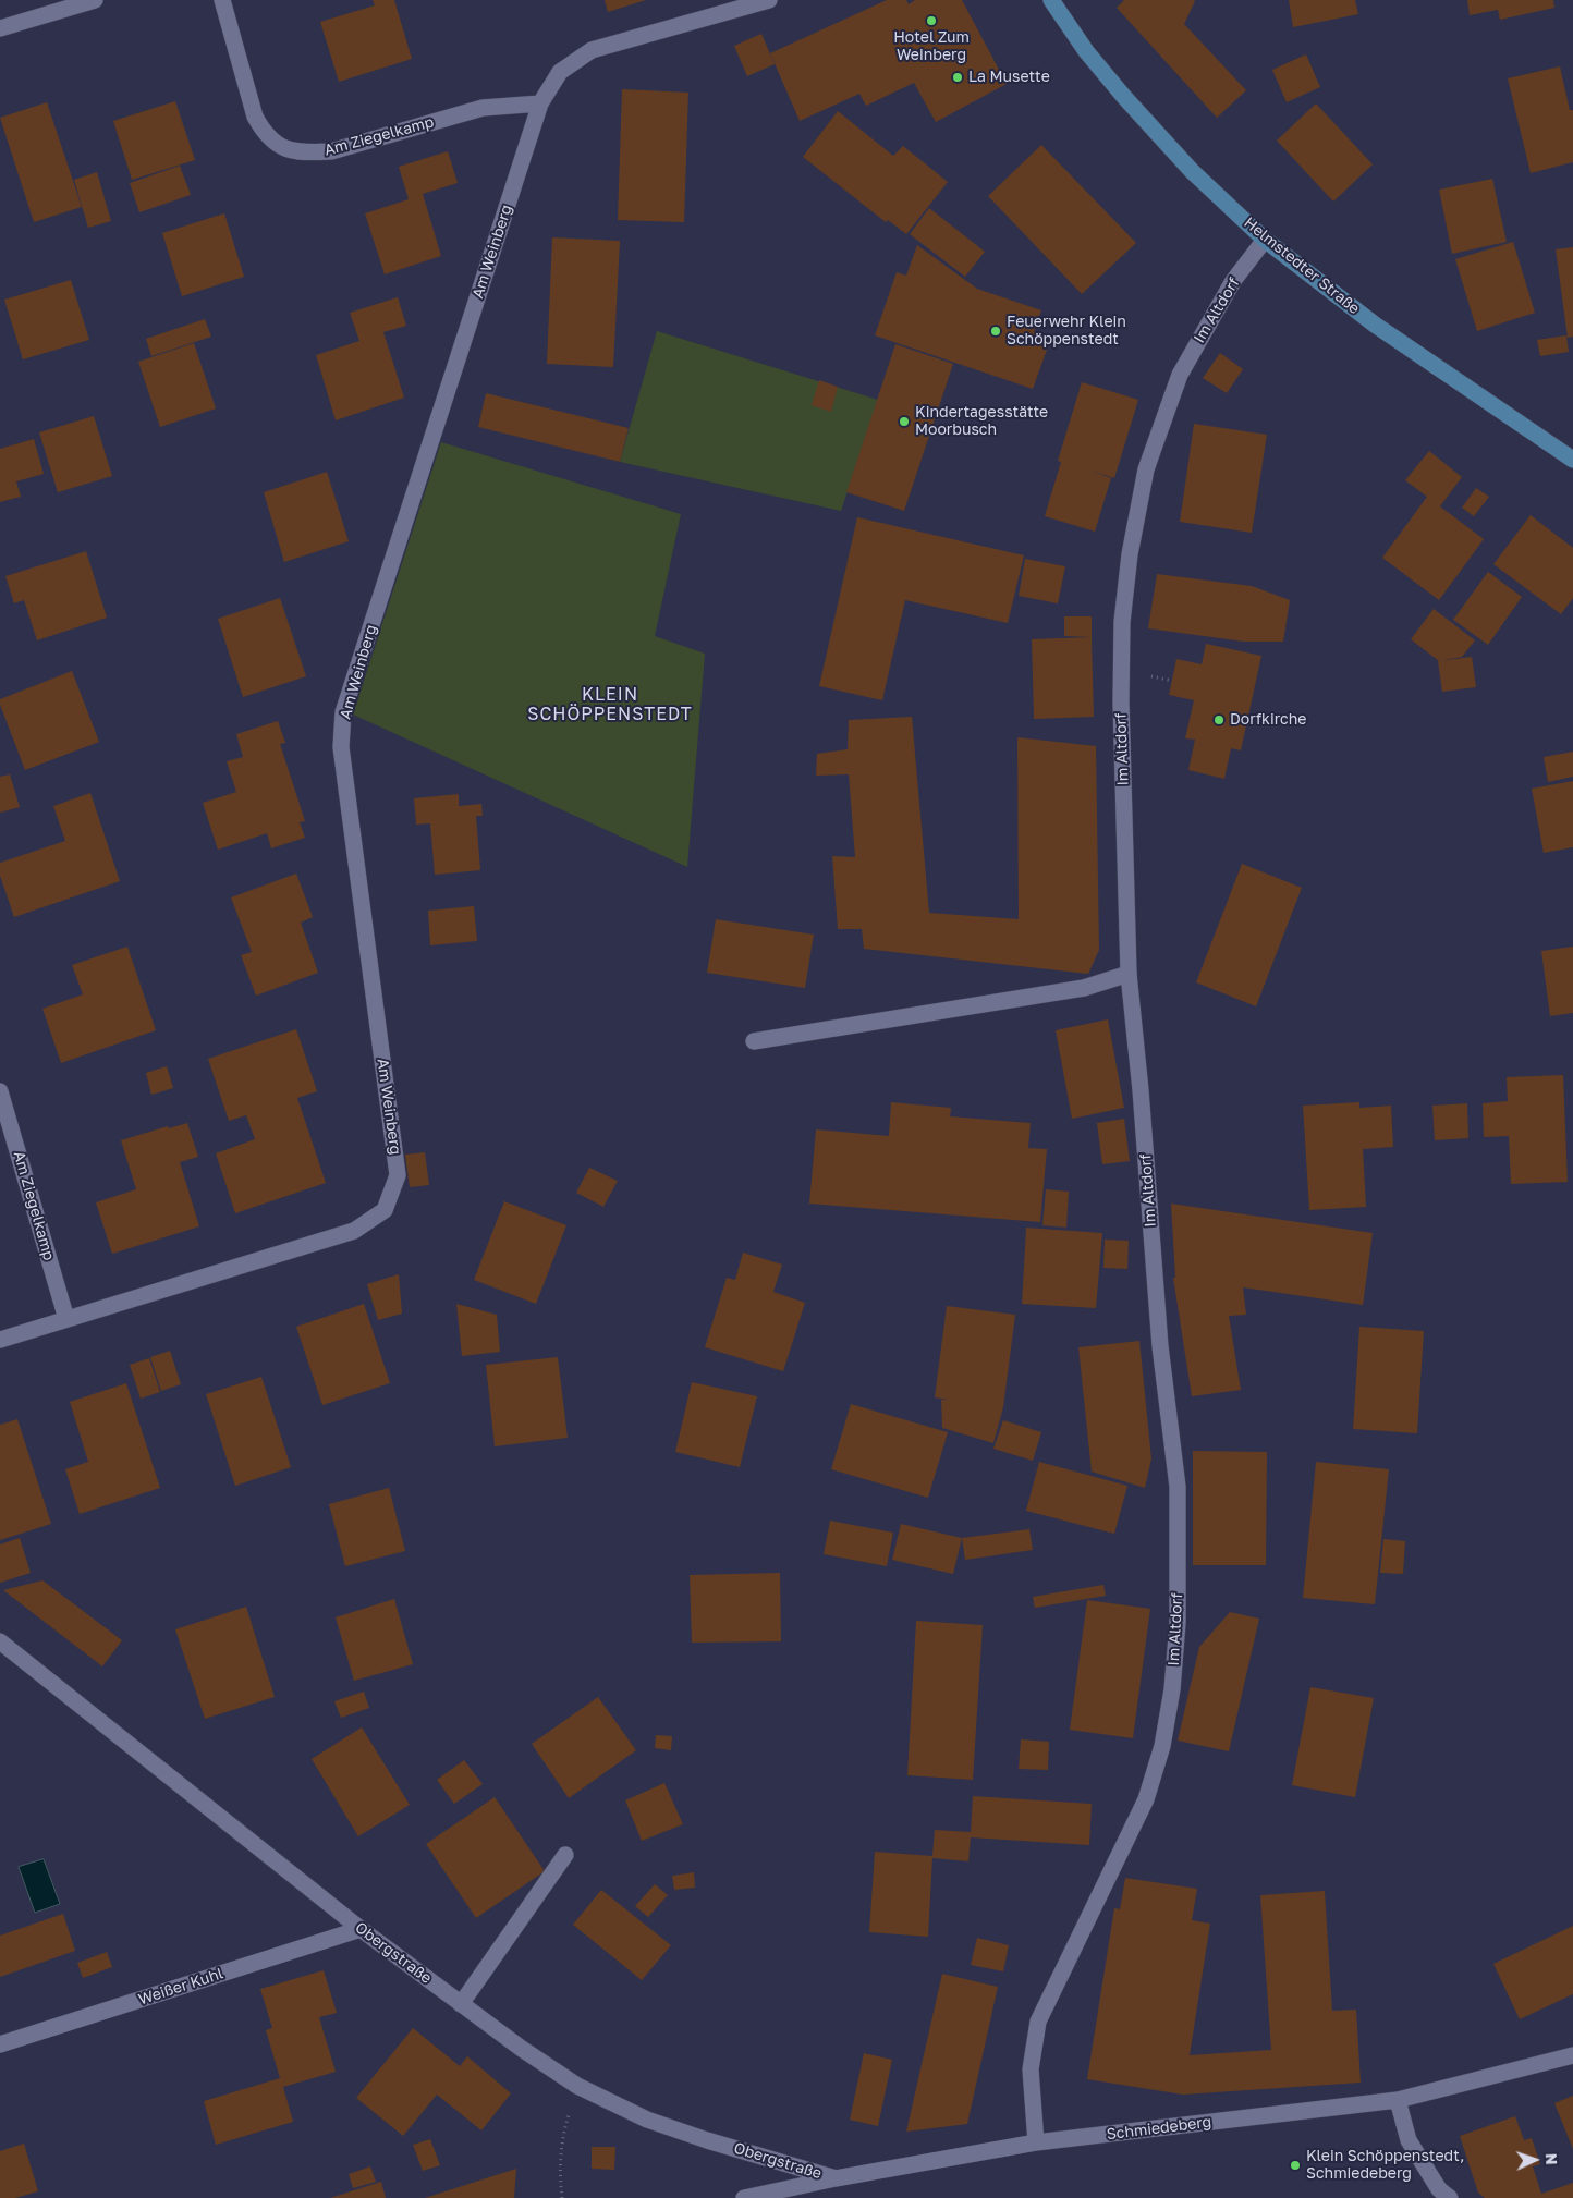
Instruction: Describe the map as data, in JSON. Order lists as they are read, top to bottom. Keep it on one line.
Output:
{"streets":{"street":["Am Ziegelkamp","Am Weinberg","Helmstedter Straße","Im Altdorf","Obergstraße","Weißer Kuhl","Schmiedeberg"]},"crossings":[["Am Ziegelkamp","Am Weinberg"],["Helmstedter Straße","Im Altdorf"],["Im Altdorf","Schmiedeberg"],["Obergstraße","Weißer Kuhl"],["Obergstraße","Schmiedeberg"]],"districts":["KLEIN SCHÖPPENSTEDT"],"places":["Hotel Zum Weinberg","La Musette","Feuerwehr Klein Schöppenstedt","Kindertagesstätte Moorbusch","Dorfkirche","Klein Schöppenstedt, Schmiedeberg"],"north":"right"}
